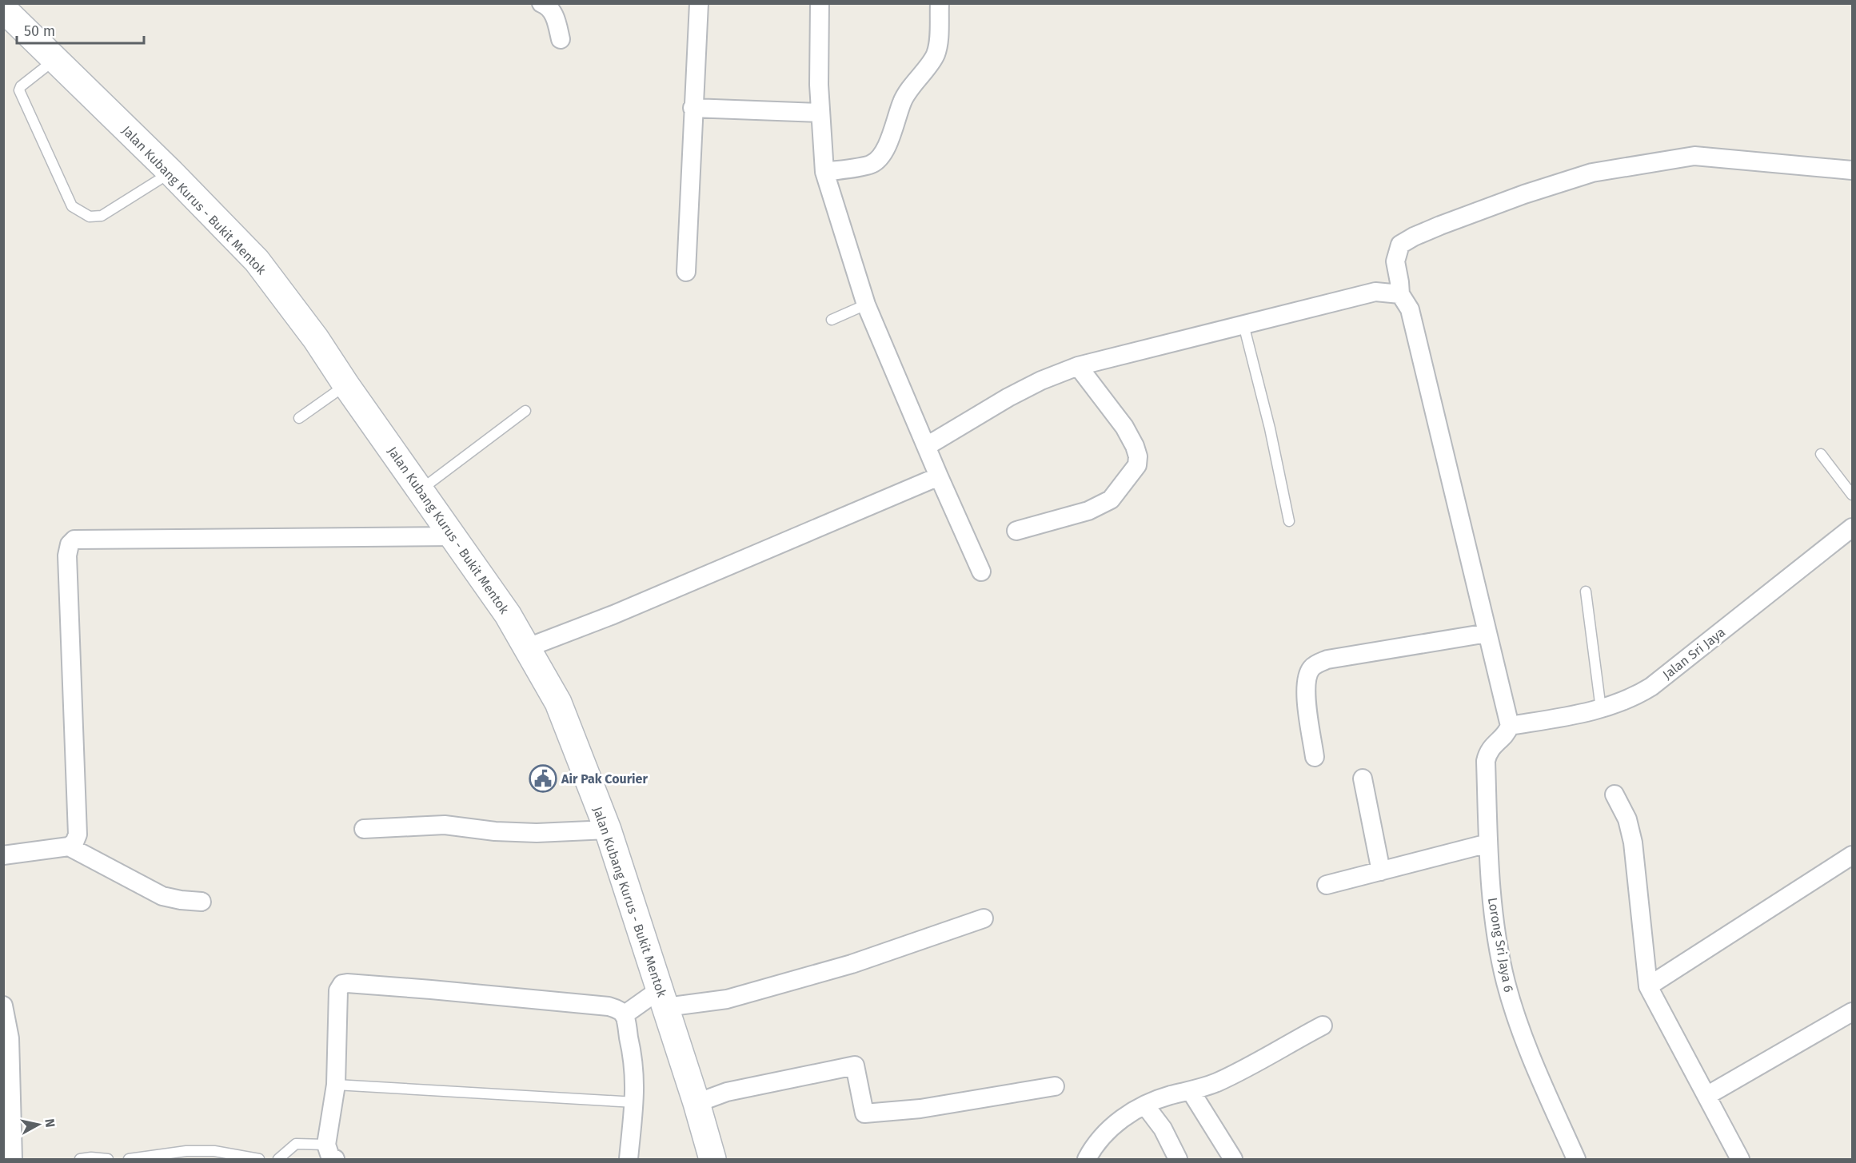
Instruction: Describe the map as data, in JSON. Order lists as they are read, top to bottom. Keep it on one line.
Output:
{"streets":{"main road":["Jalan Kubang Kurus - Bukit Mentok"],"street":["Jalan Sri Jaya","Lorong Sri Jaya 6"]},"crossings":[["Jalan Sri Jaya","Lorong Sri Jaya 6"]],"places":{"public building":["Air Pak Courier"]},"scale_bar":"50 m","north":"right"}
